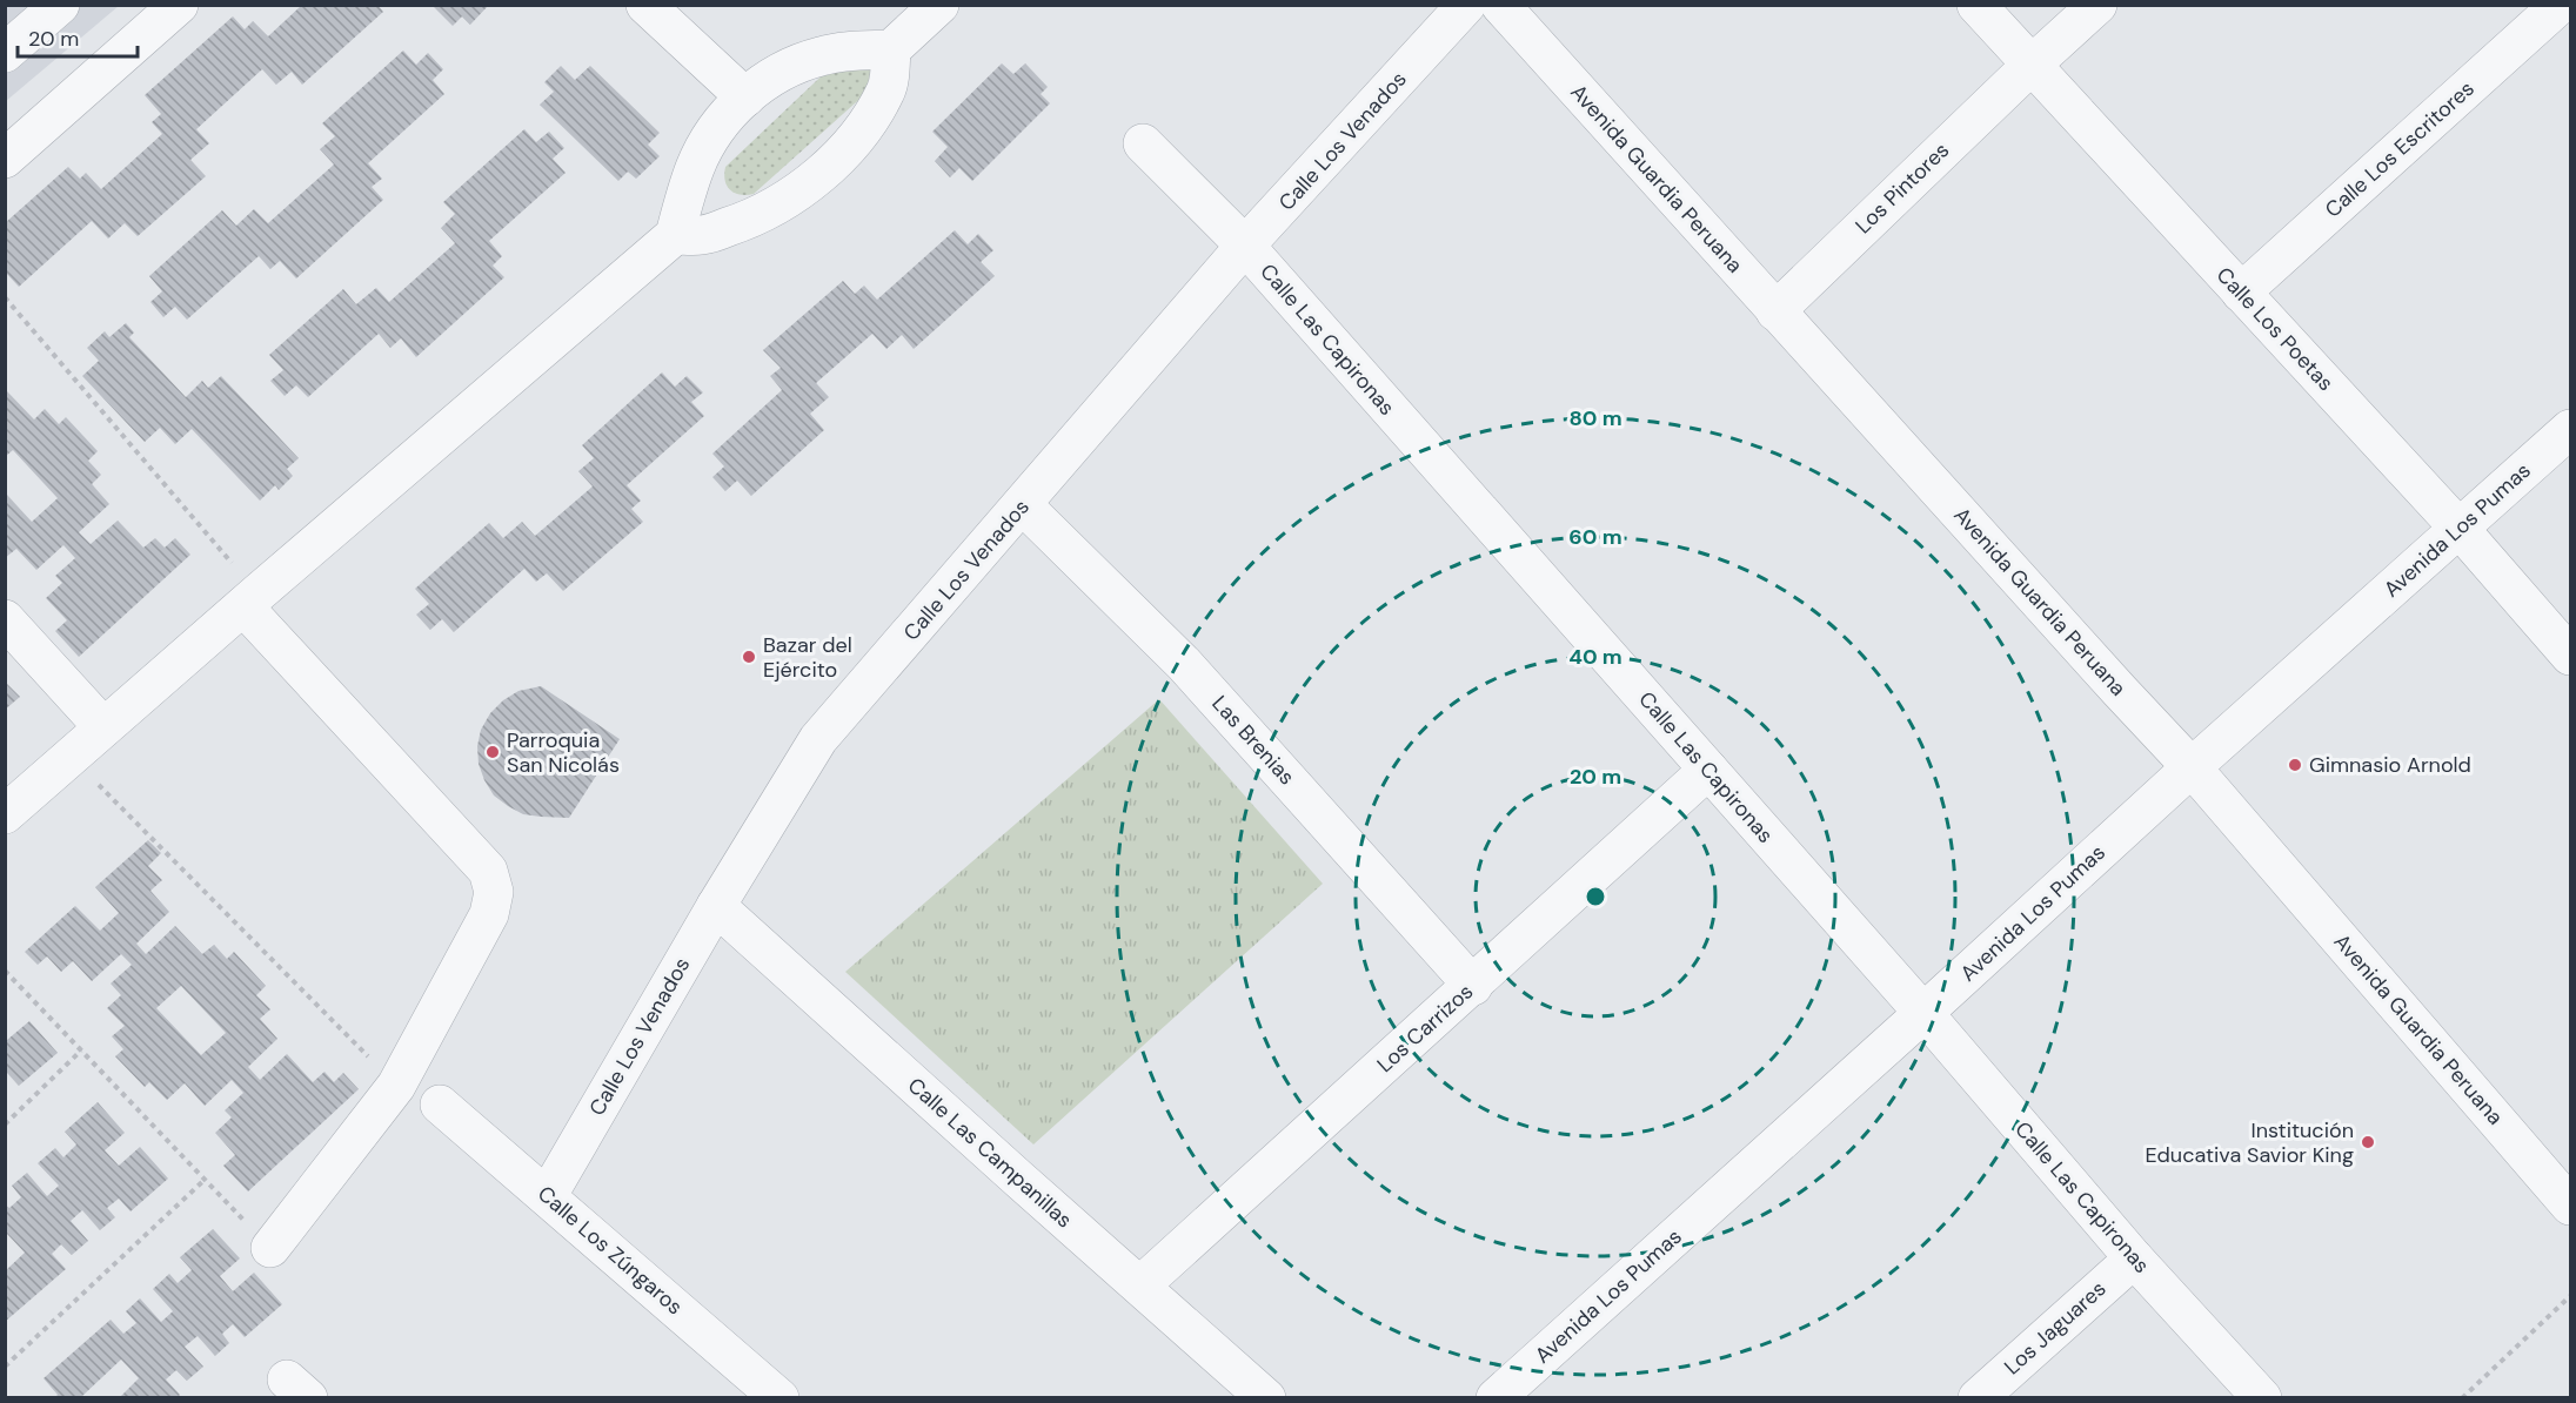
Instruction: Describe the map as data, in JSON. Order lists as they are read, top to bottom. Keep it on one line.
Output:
{"streets":{"street":["Calle Los Venados","Calle Los Escritores","Avenida Guardia Peruana","Los Pintores","Calle Los Poetas","Calle Las Capironas","Avenida Los Pumas","Las Brenias","Los Carrizos","Calle Las Campanillas","Calle Los Zúngaros","Los Jaguares"]},"crossings":[["Calle Los Venados","Calle Las Capironas"],["Calle Los Venados","Las Brenias"],["Calle Los Venados","Calle Las Campanillas"],["Calle Los Venados","Calle Los Zúngaros"],["Calle Los Escritores","Calle Los Poetas"],["Avenida Guardia Peruana","Los Pintores"],["Avenida Guardia Peruana","Avenida Los Pumas"],["Los Pintores","Calle Los Poetas"],["Calle Los Poetas","Avenida Los Pumas"],["Calle Las Capironas","Avenida Los Pumas"],["Calle Las Capironas","Los Carrizos"],["Calle Las Capironas","Los Jaguares"],["Las Brenias","Los Carrizos"],["Los Carrizos","Calle Las Campanillas"]],"places":["Bazar del Ejército","Parroquia San Nicolás","Gimnasio Arnold","Institución Educativa Savior King"],"scale_bar":"20 m","rings":["80 m","60 m","40 m","20 m"]}
